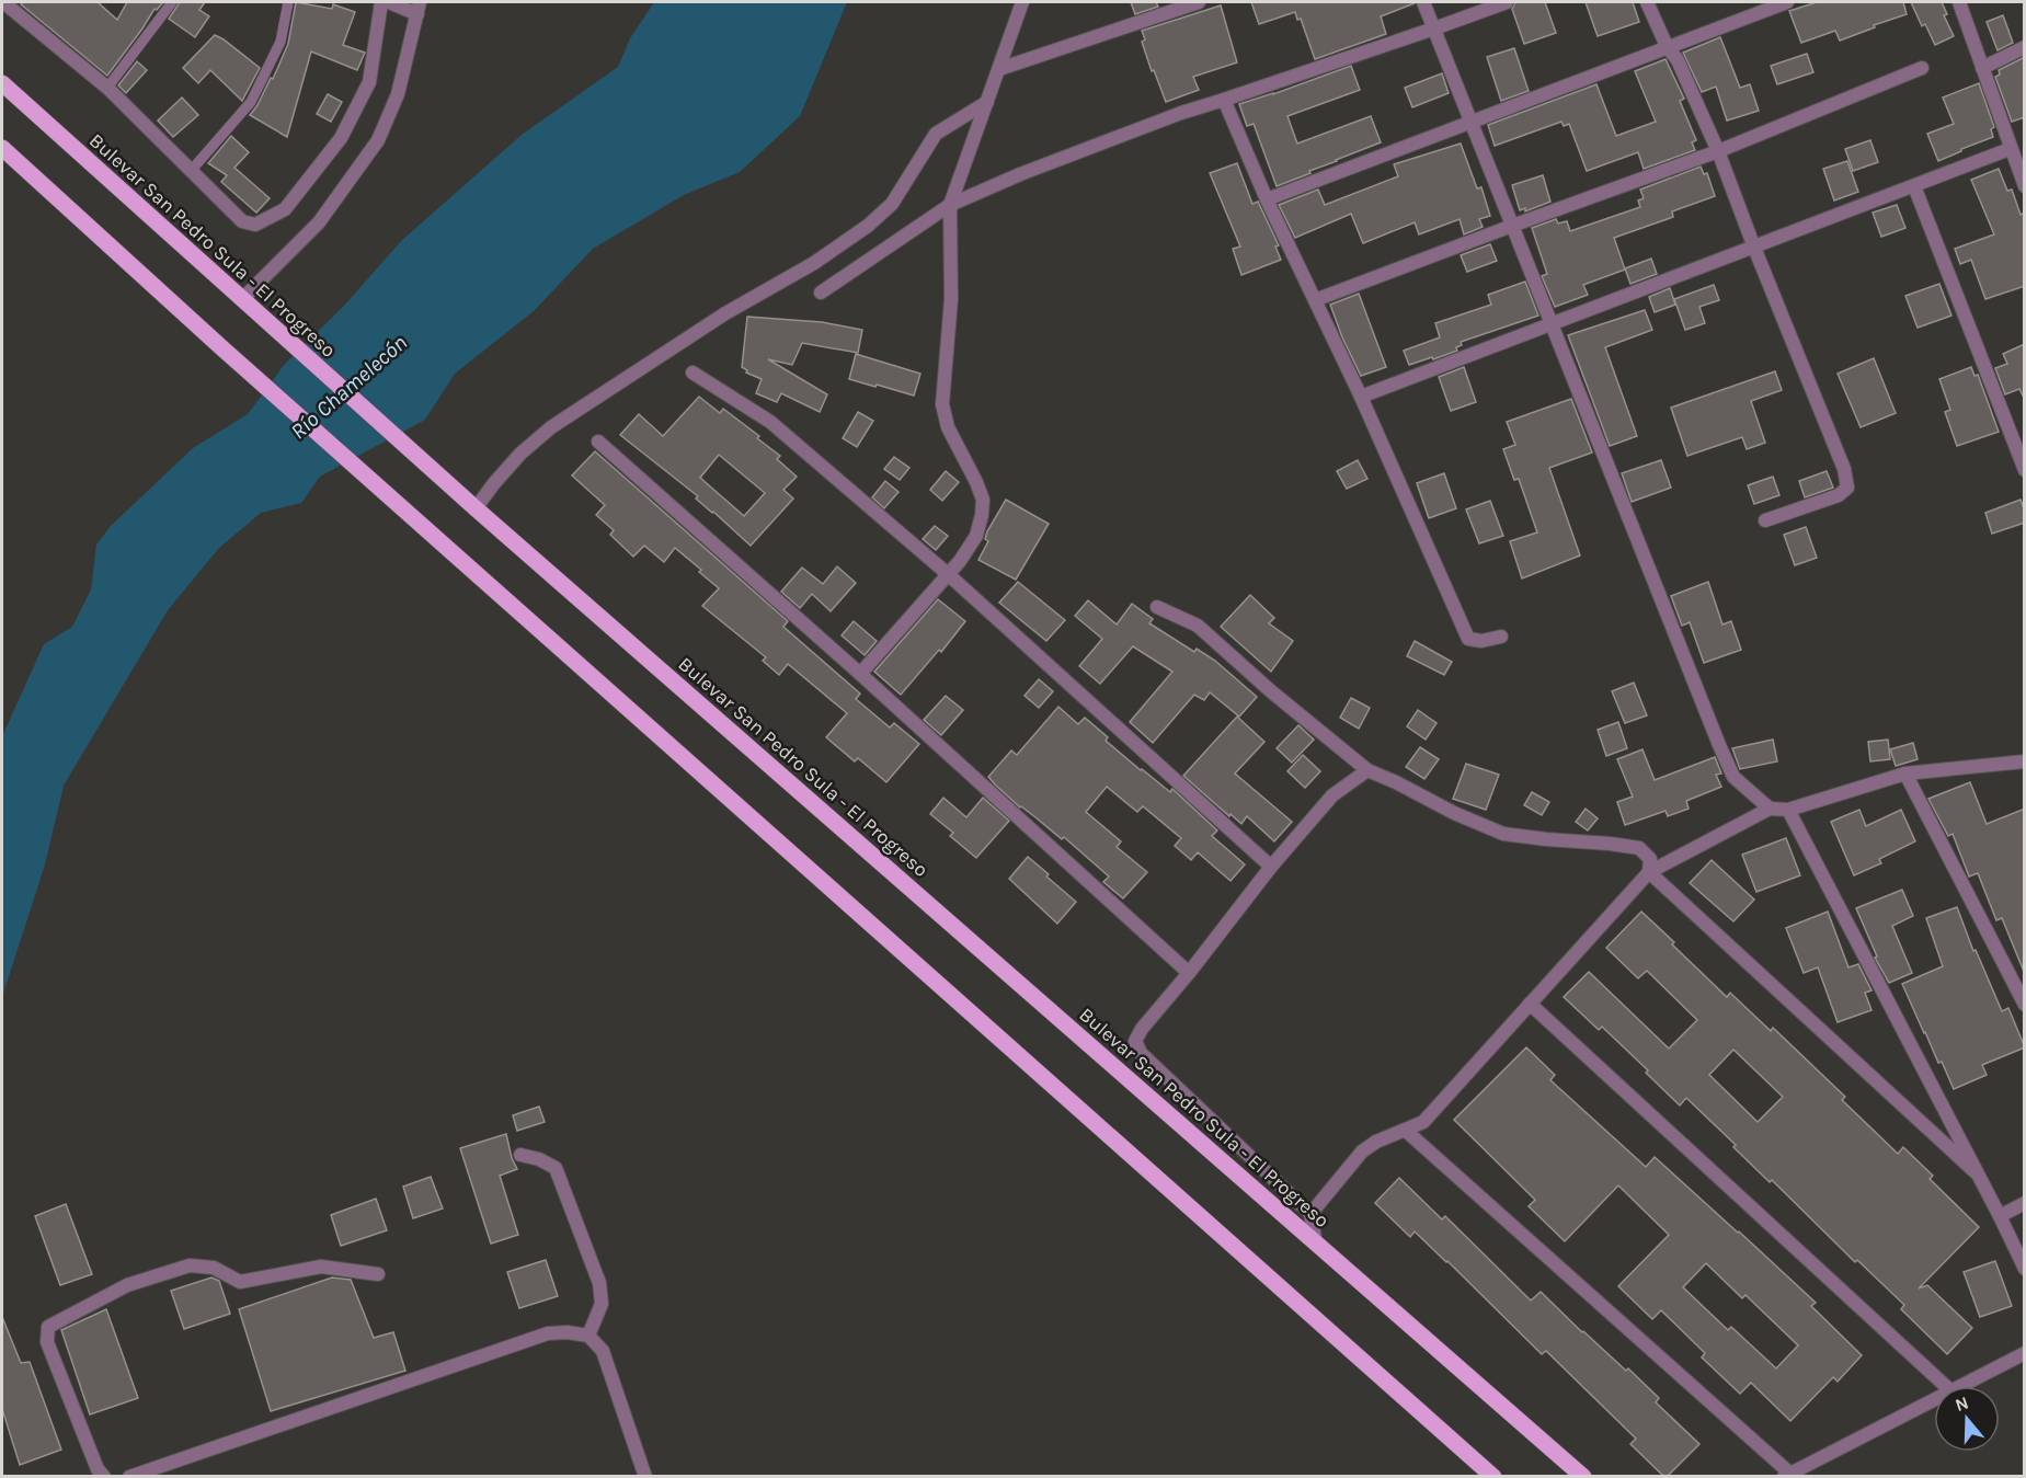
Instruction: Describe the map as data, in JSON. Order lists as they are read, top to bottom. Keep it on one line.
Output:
{"streets":{"main road":["Bulevar San Pedro Sula - El Progreso"]},"water":["Río Chamelecón"],"north":"top"}
